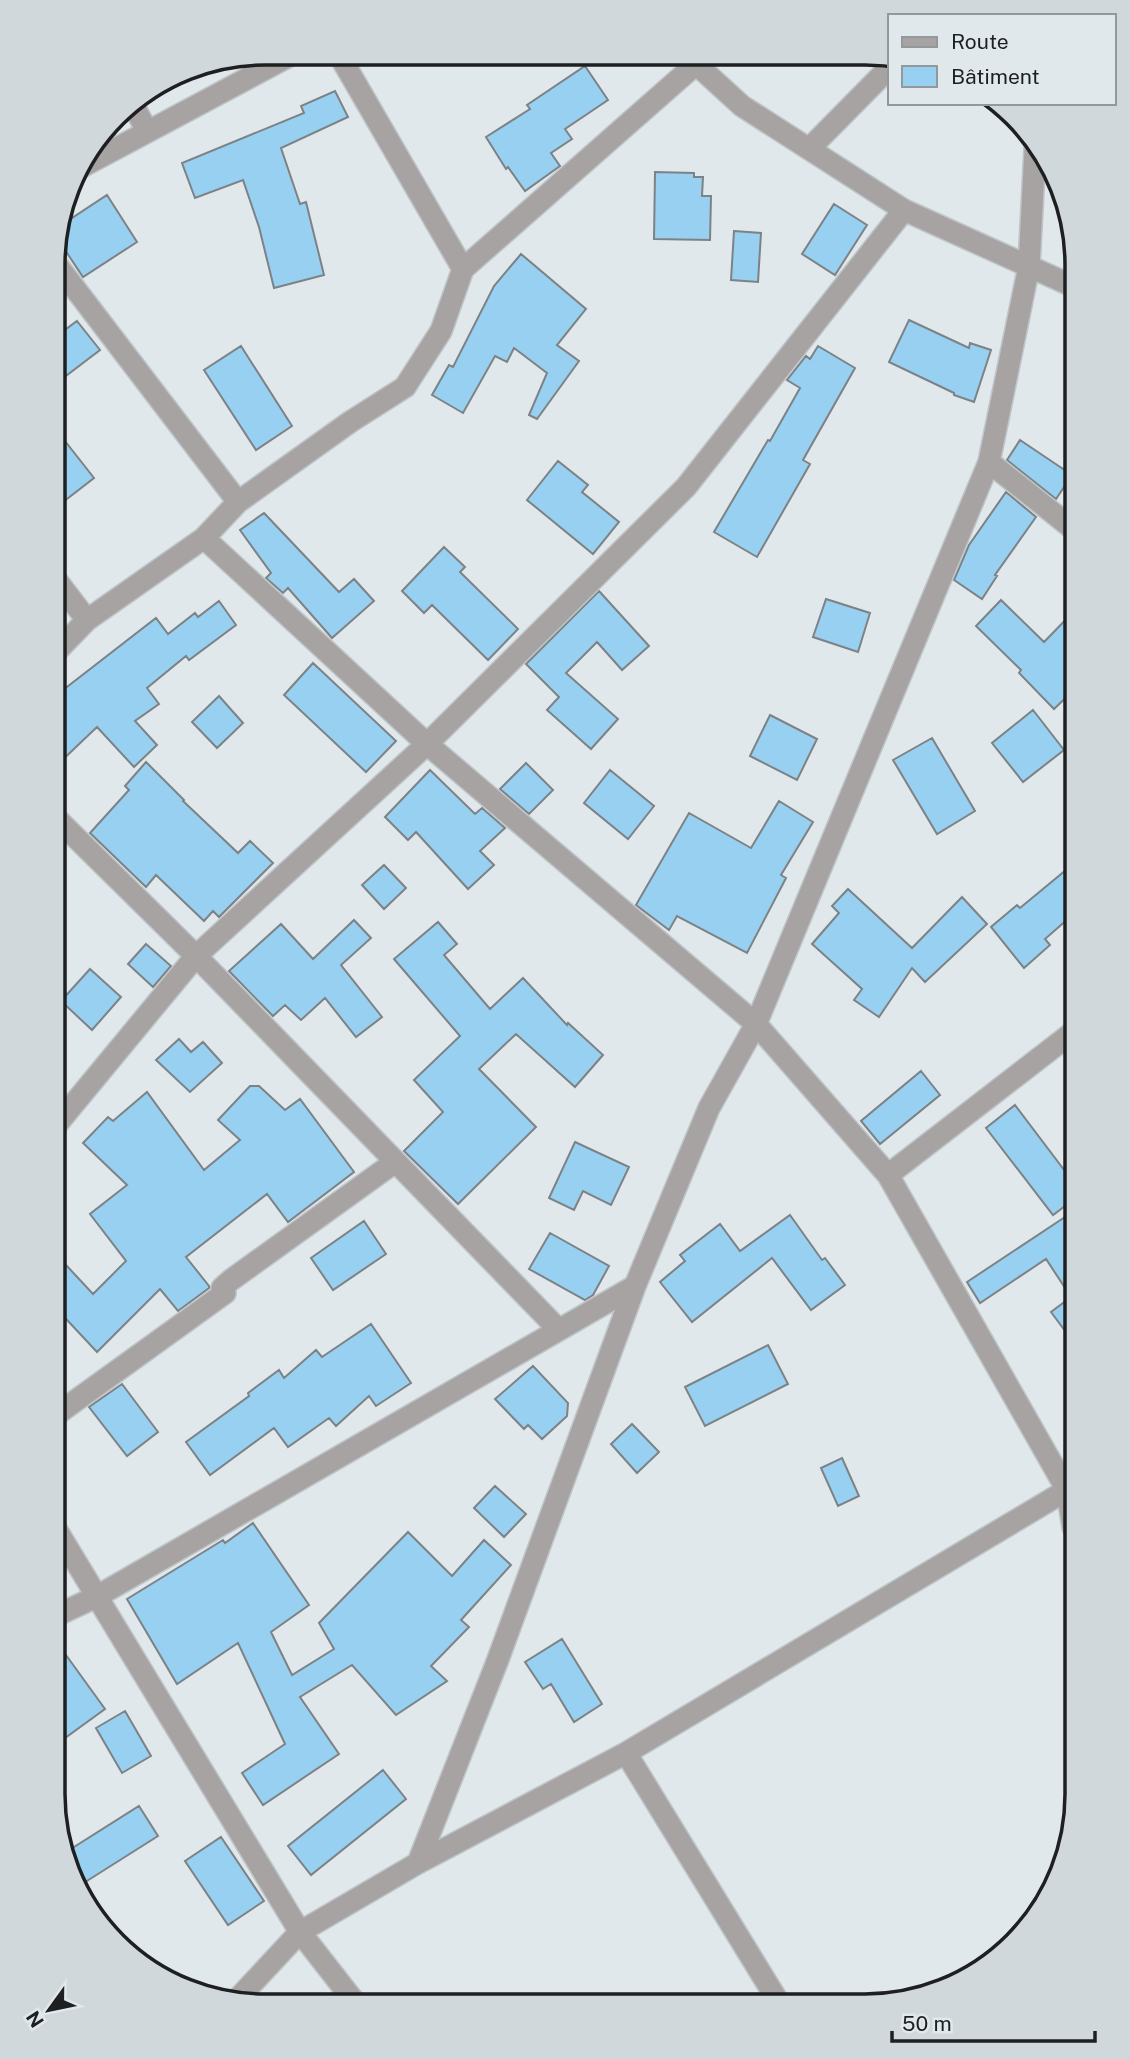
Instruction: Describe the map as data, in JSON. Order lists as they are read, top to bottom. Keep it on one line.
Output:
{"legend":["Route","Bâtiment"],"scale_bar":"50 m","north":"bottom left"}
